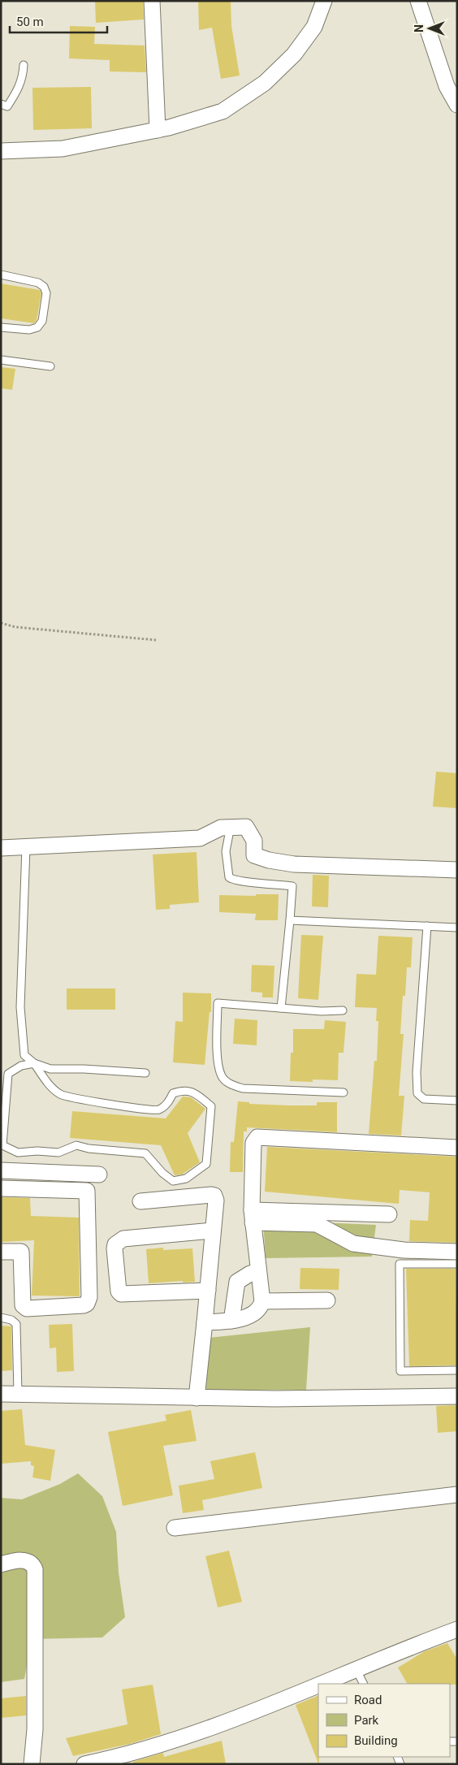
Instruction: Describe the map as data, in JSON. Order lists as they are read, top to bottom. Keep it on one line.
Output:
{"legend":["Road","Park","Building"],"scale_bar":"50 m","north":"left"}
